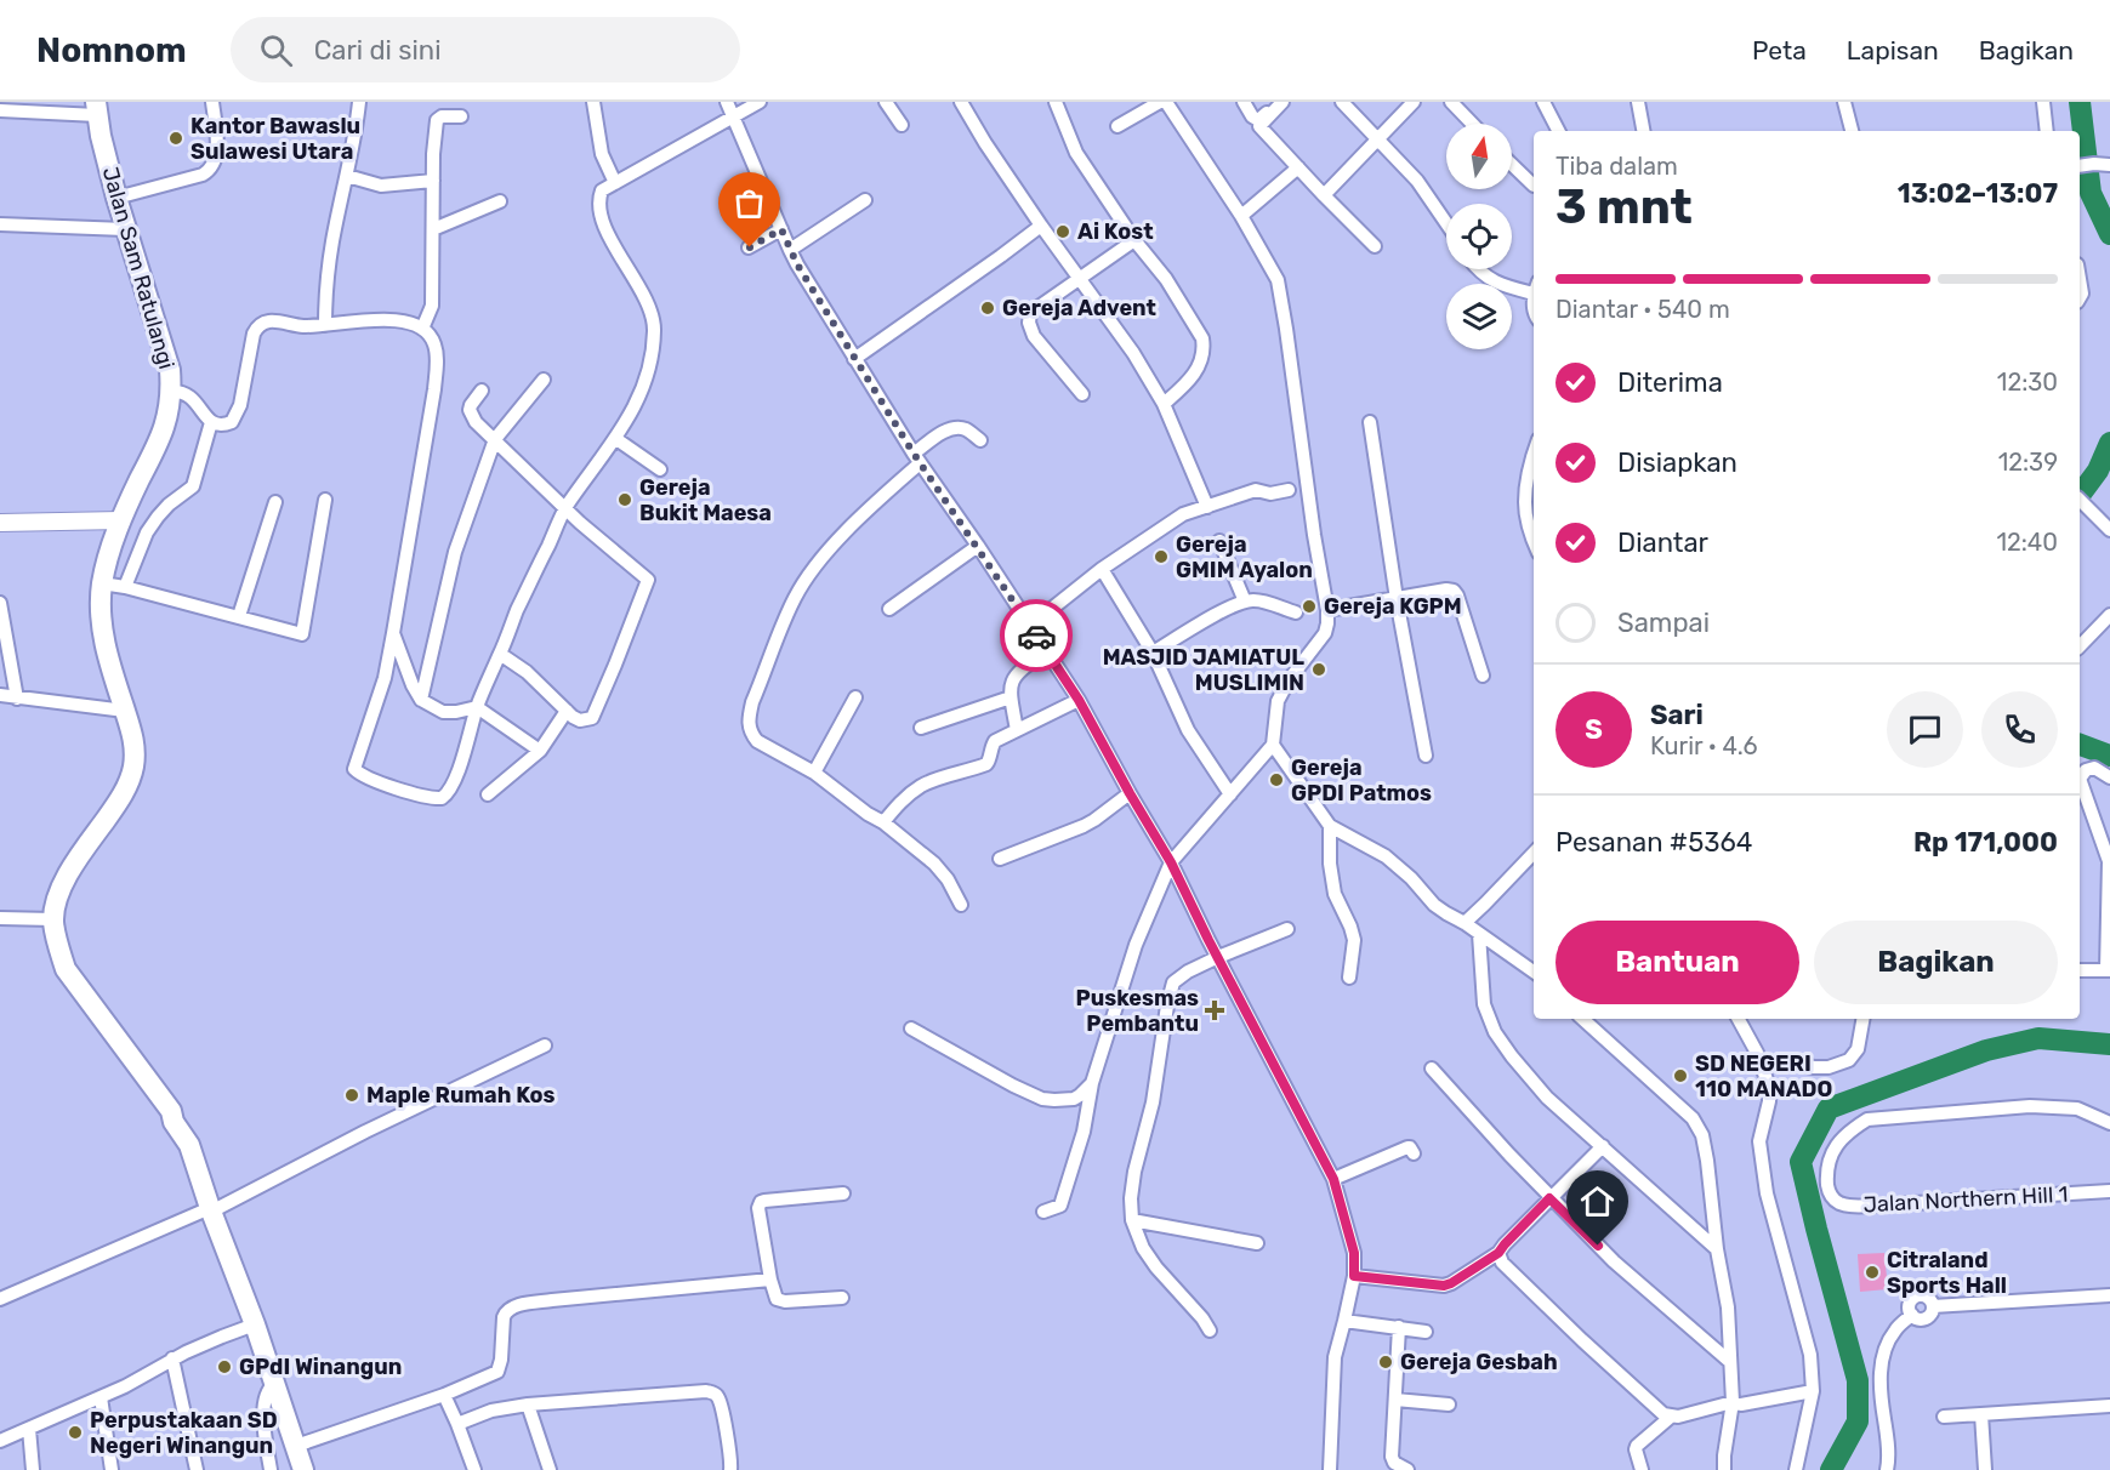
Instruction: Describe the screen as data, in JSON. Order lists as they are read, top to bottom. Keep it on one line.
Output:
{"streets":{"highway":["Jalan Sam Ratulangi"],"street":["Jalan Northern Hill 1"]},"places":{"other":["Kantor Bawaslu Sulawesi Utara","Ai Kost","Gereja Advent","Gereja Bukit Maesa","Gereja GMIM Ayalon","Gereja KGPM","MASJID JAMIATUL MUSLIMIN","Gereja GPDI Patmos","SD NEGERI 110 MANADO","Maple Rumah Kos","Citraland Sports Hall","Gereja Gesbah","GPdI Winangun","Perpustakaan SD Negeri Winangun"],"health":["Puskesmas Pembantu"]},"north":"top","page":{"header":"Nomnom","search":"Cari di sini","nav":["Peta","Lapisan","Bagikan"],"heading":["3 mnt","Tiba dalam","13:02–13:07"],"panel":["Sari","Kurir · 4.6","Pesanan #5364","Rp 171,000"],"bar":"Diantar · 540 m","list":[["Diterima","12:30"],["Disiapkan","12:39"],["Diantar","12:40"],"Sampai"],"round":"S","buttons":["Bantuan","Bagikan"]}}
